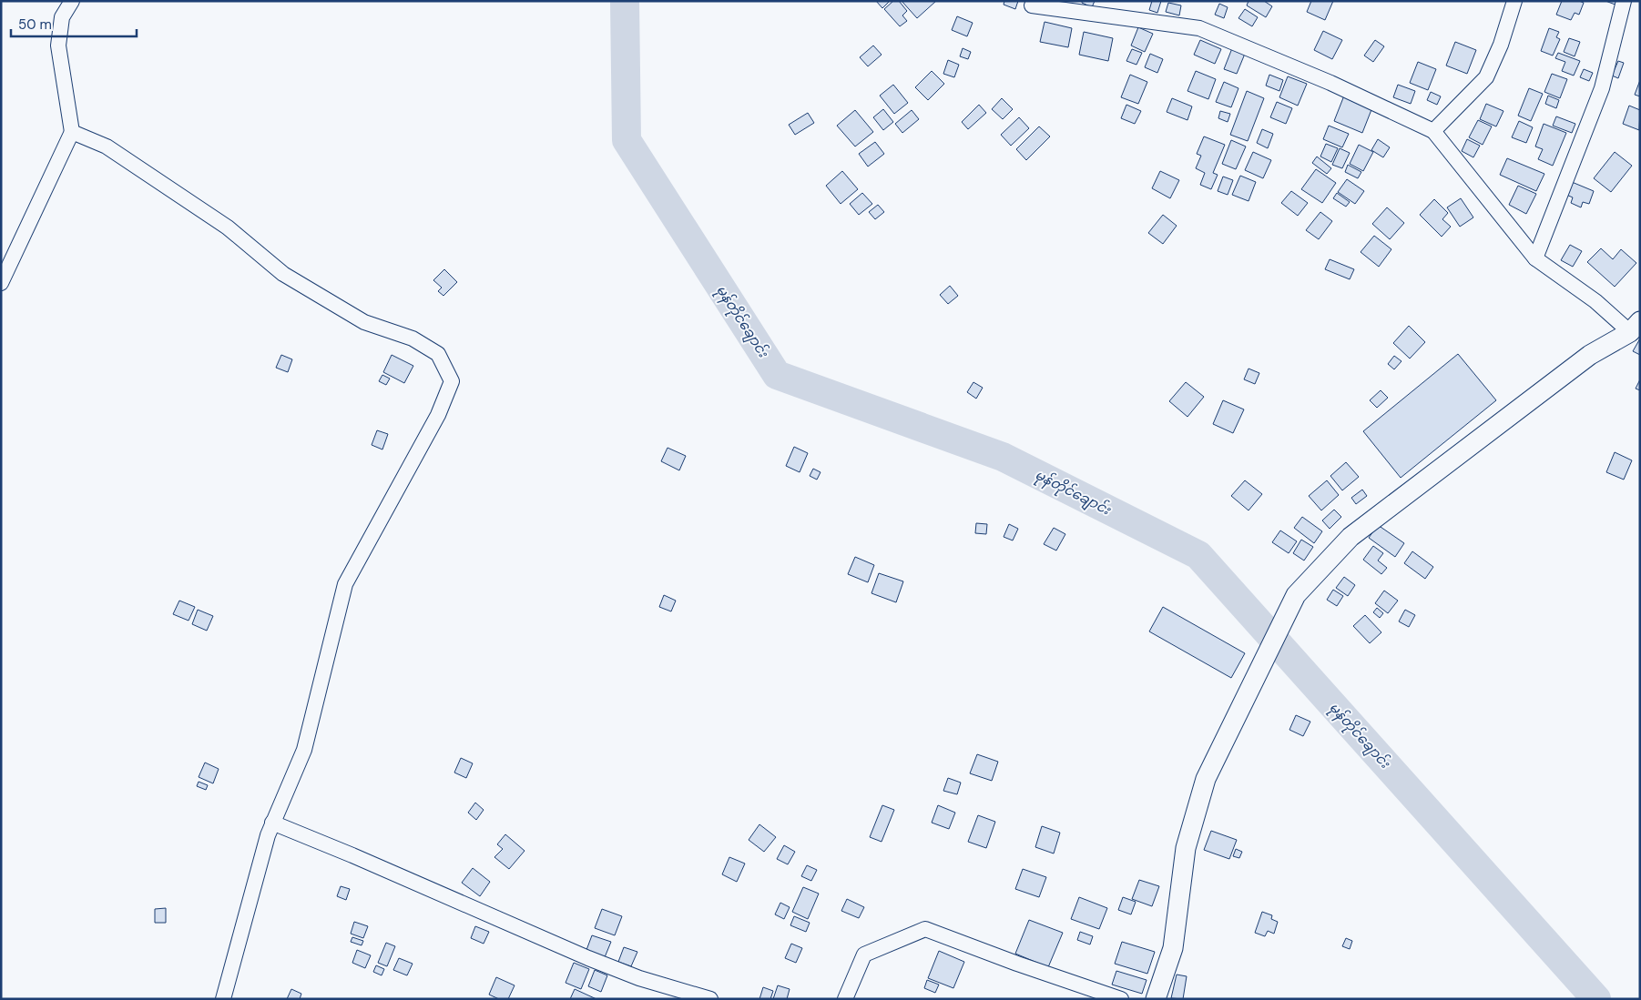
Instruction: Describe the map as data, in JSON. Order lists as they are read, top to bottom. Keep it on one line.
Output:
{"water":["မုန်တိုင်ချောင်း"],"scale_bar":"50 m"}
